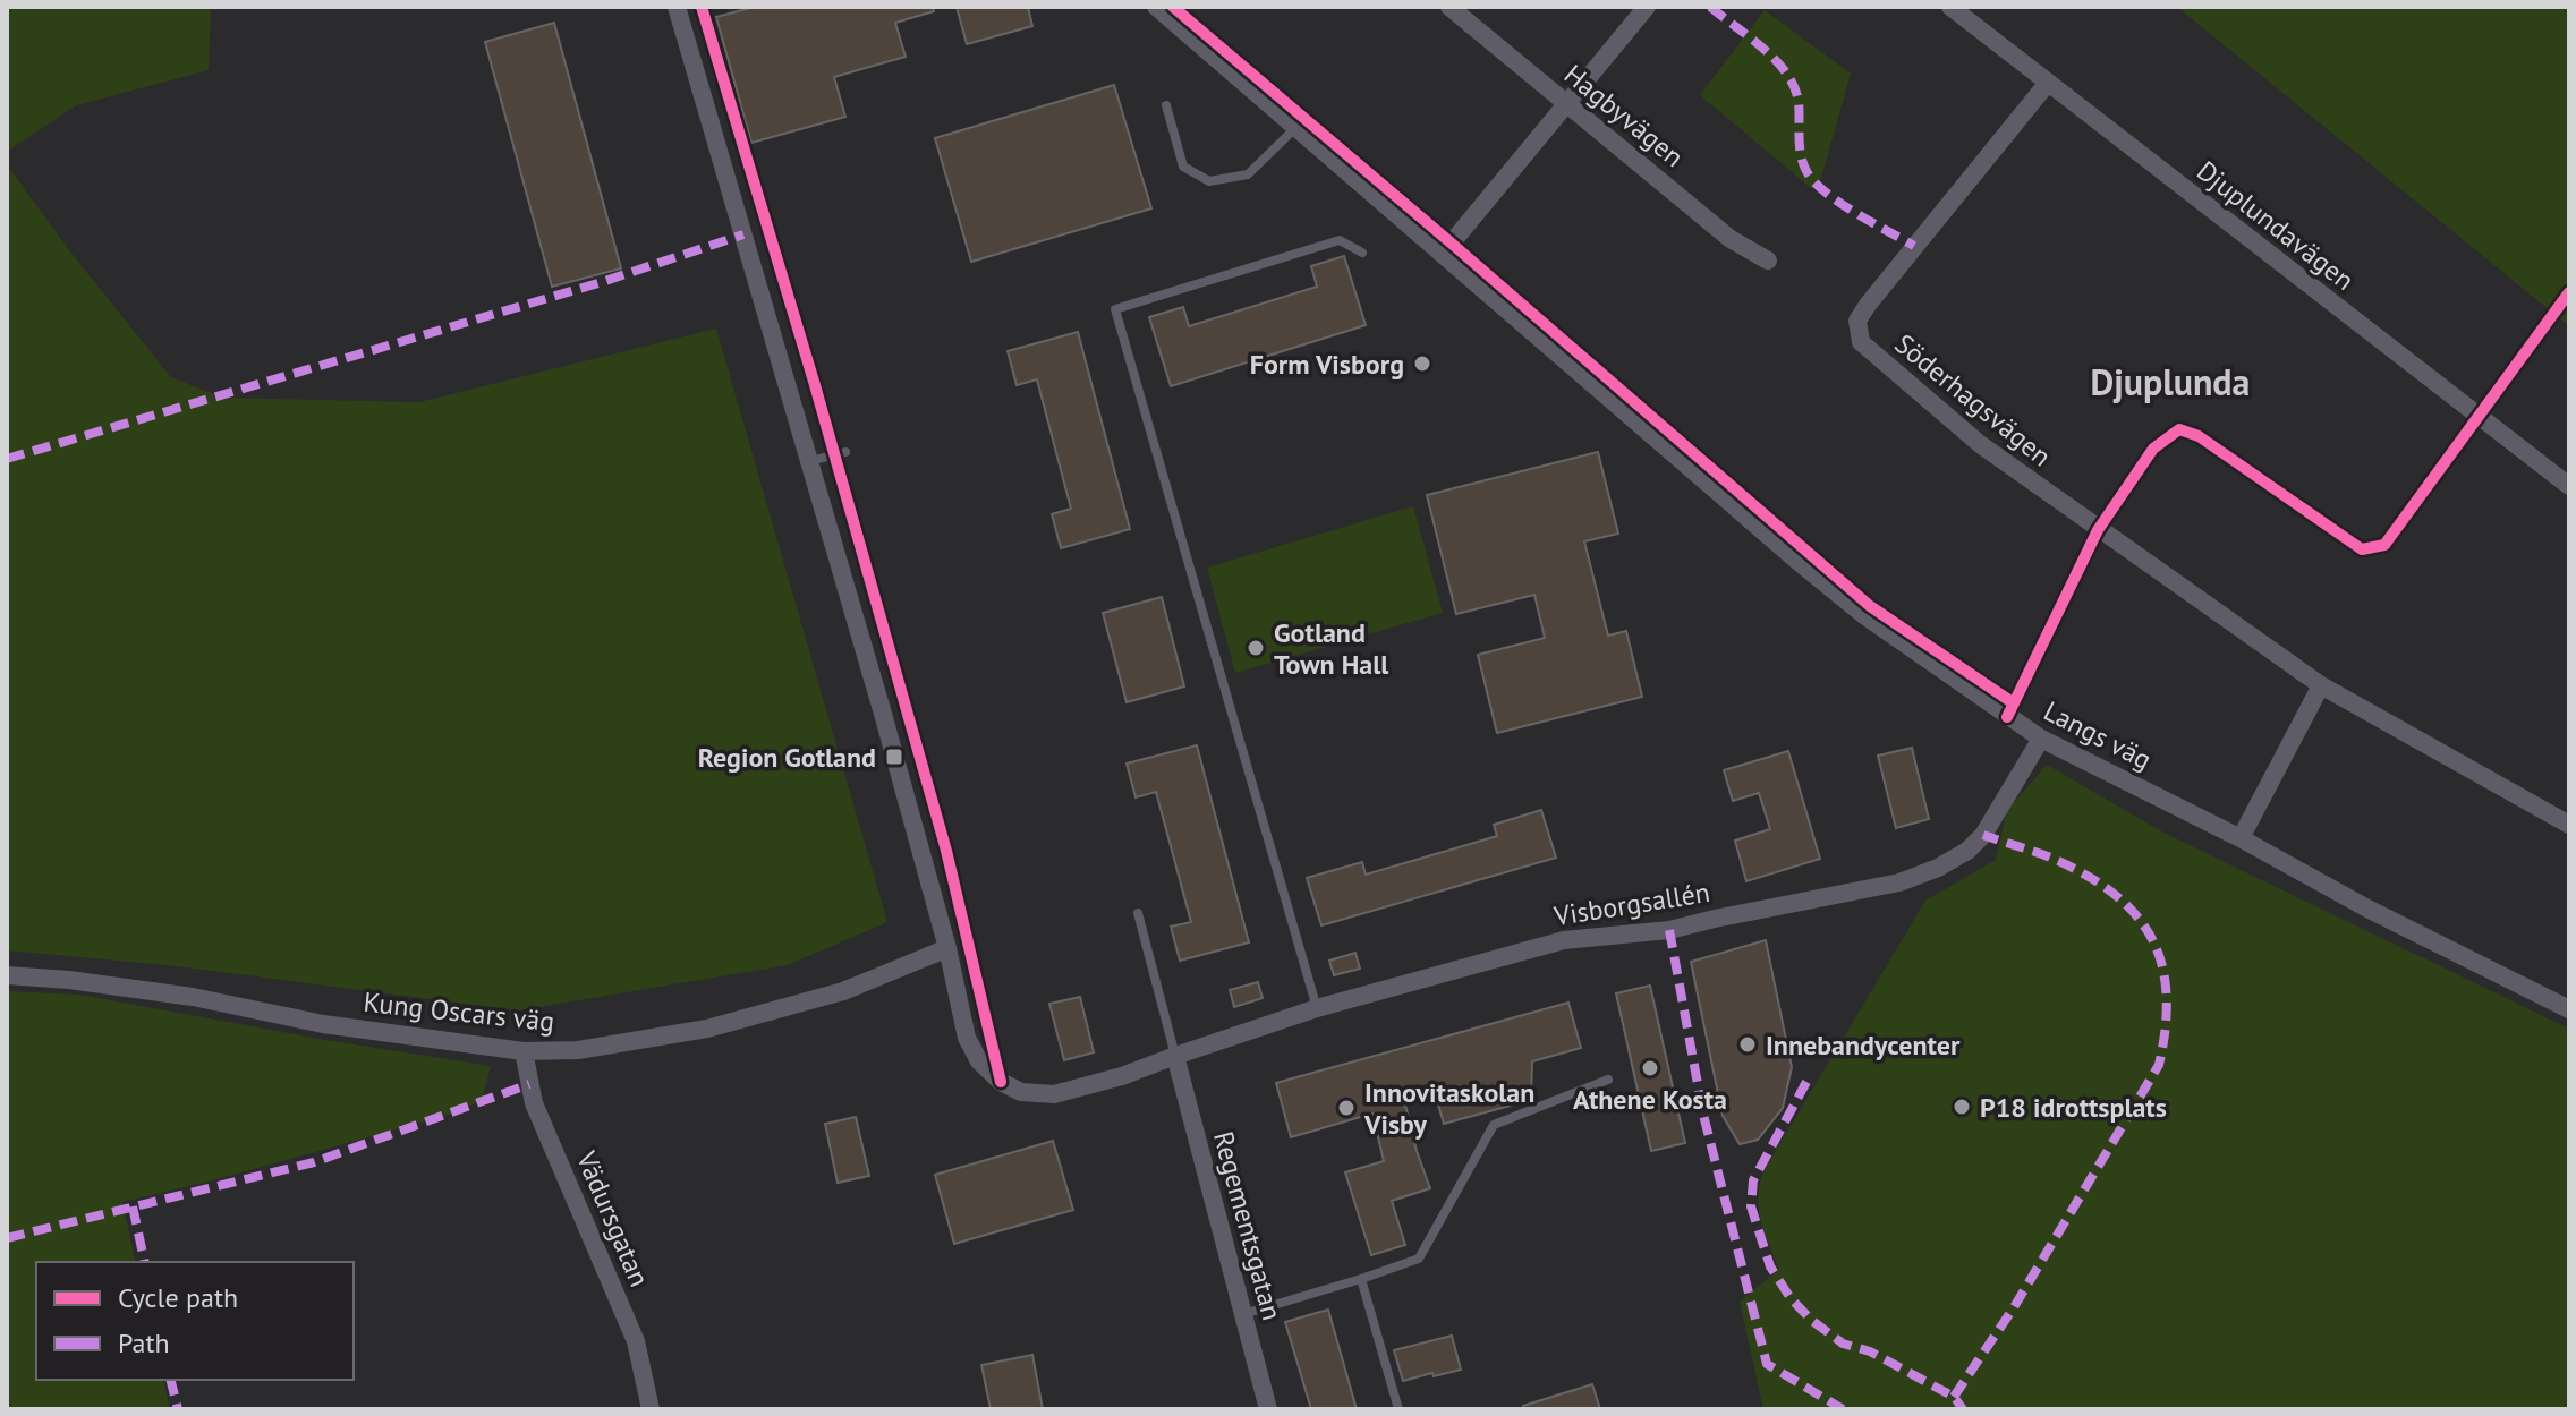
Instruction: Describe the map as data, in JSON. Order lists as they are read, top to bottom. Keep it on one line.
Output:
{"streets":{"street":["Hagbyvägen","Djuplundavägen","Söderhagsvägen","Langs väg","Visborgsallén","Kung Oscars väg","Vädursgatan","Regementsgatan"]},"crossings":[["Djuplundavägen","Söderhagsvägen"],["Langs väg","Visborgsallén"],["Visborgsallén","Kung Oscars väg"],["Visborgsallén","Regementsgatan"],["Kung Oscars väg","Vädursgatan"]],"districts":["Djuplunda"],"places":{"other":["Form Visborg","Gotland Town Hall","Innebandycenter","Athene Kosta","P18 idrottsplats","Innovitaskolan Visby"],"transit":["Region Gotland"]},"legend":["Cycle path","Path"]}
